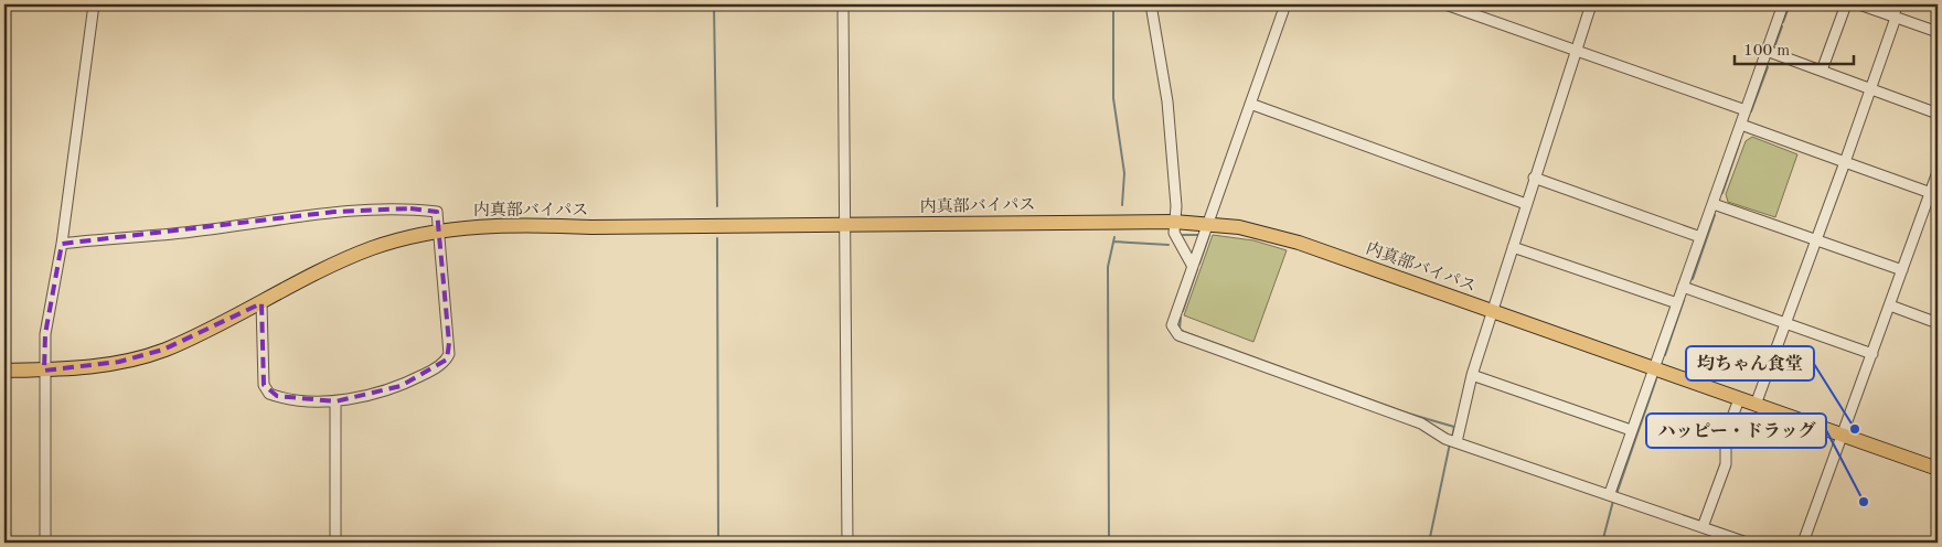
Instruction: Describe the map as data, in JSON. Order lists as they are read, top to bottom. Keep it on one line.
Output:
{"streets":{"highway":["内真部バイパス"]},"places":["均ちゃん食堂","ハッピー・ドラッグ"],"scale_bar":"100 m"}
